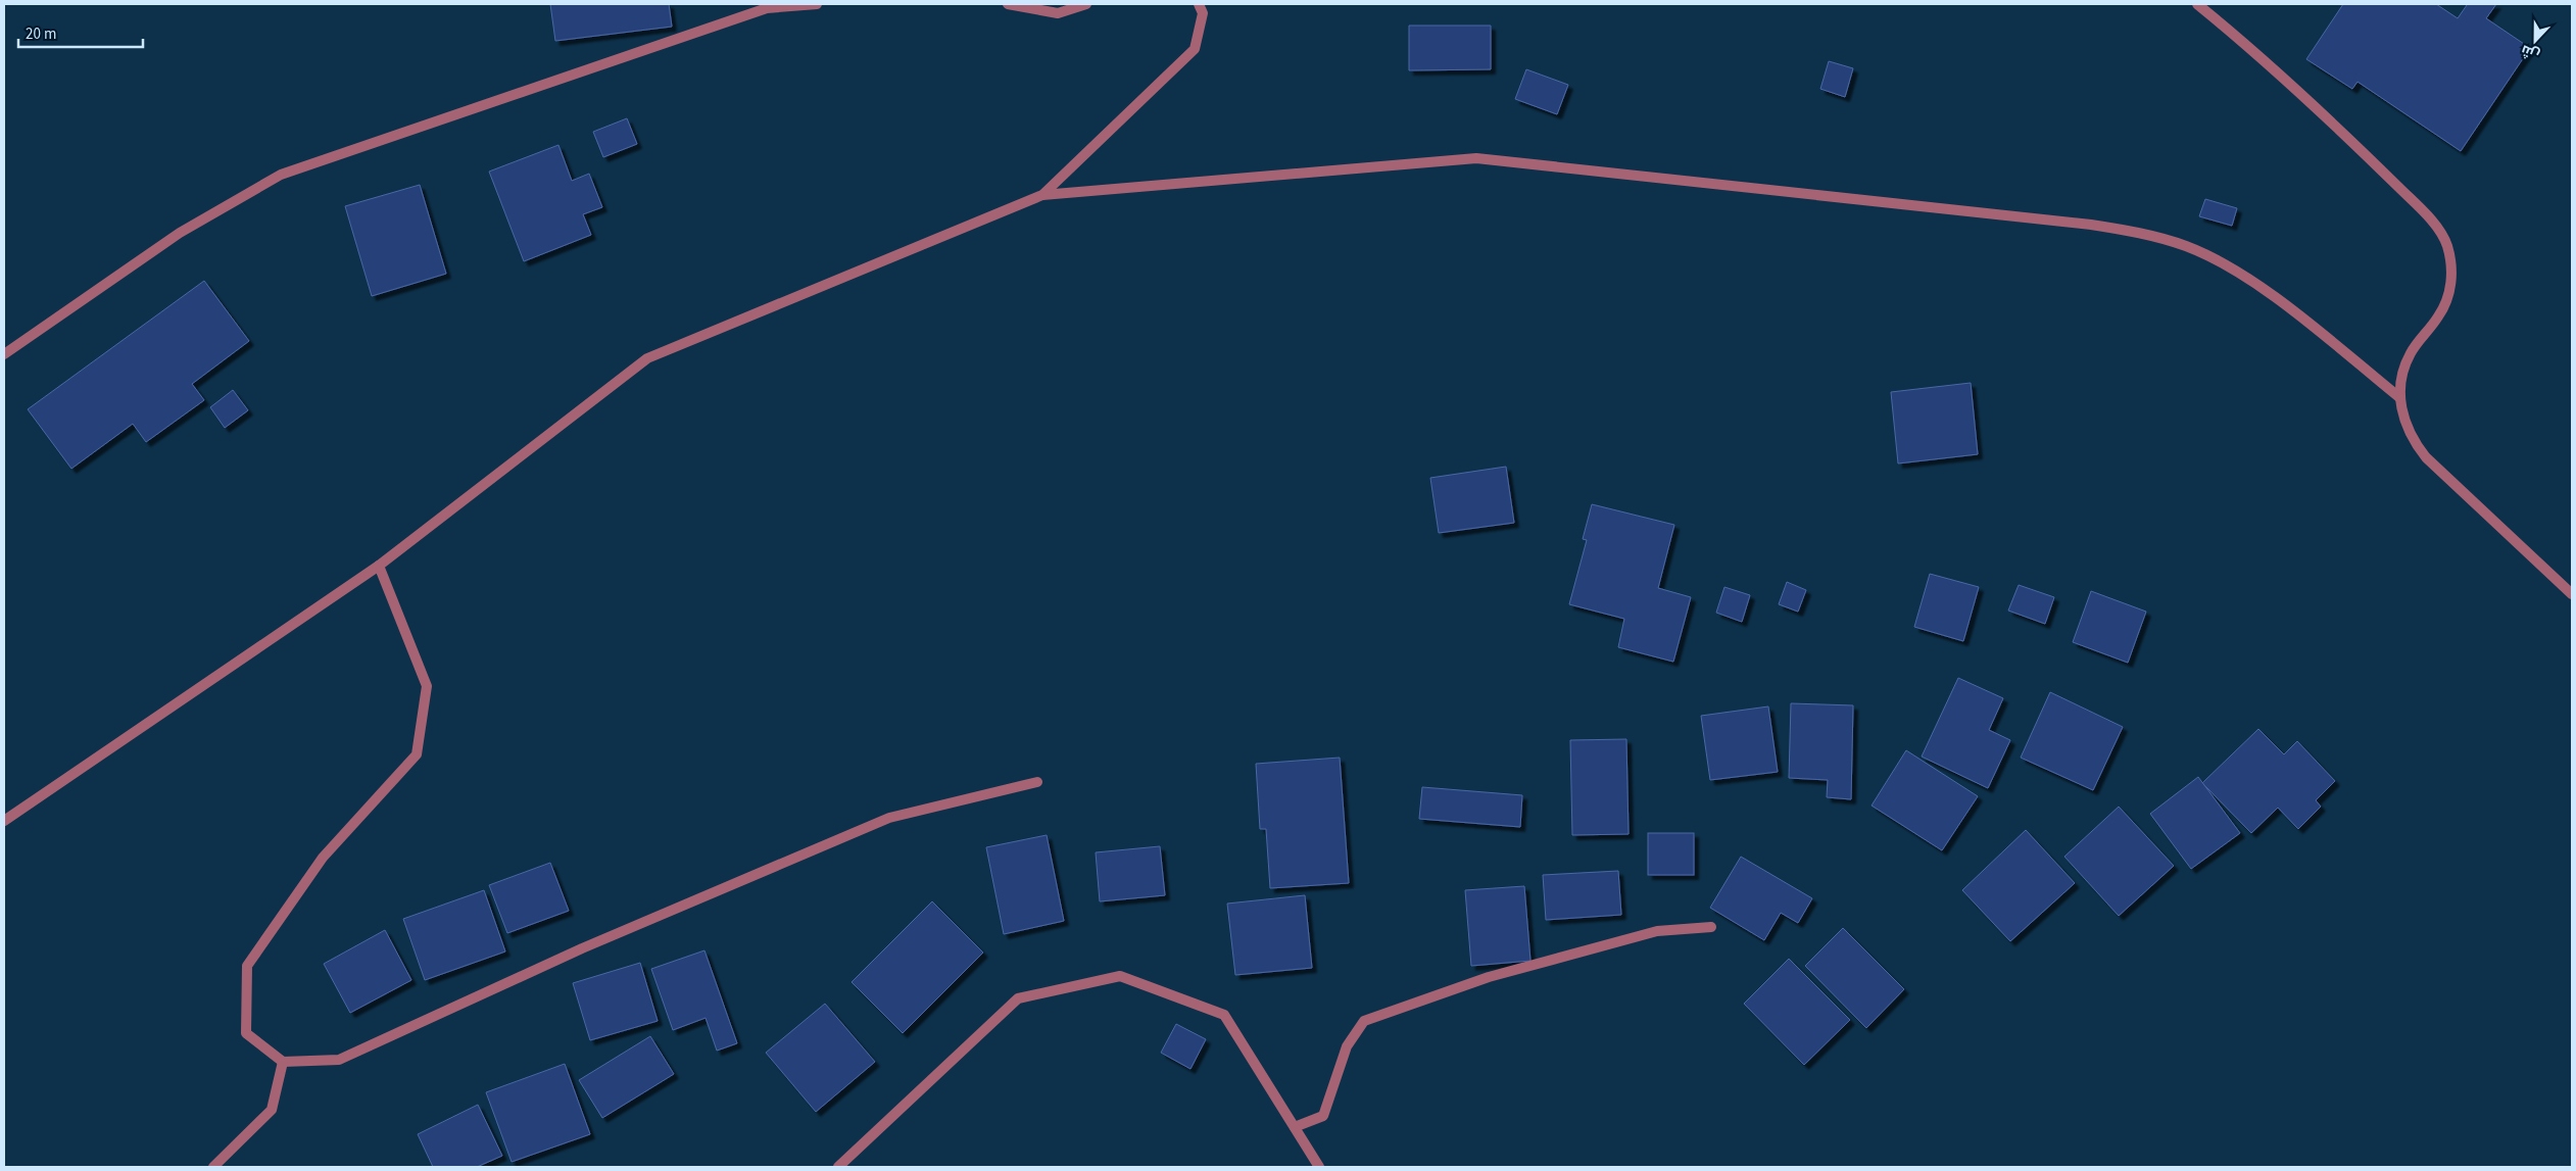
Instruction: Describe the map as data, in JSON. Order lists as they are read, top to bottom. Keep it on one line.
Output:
{"scale_bar":"20 m","north":"bottom"}
